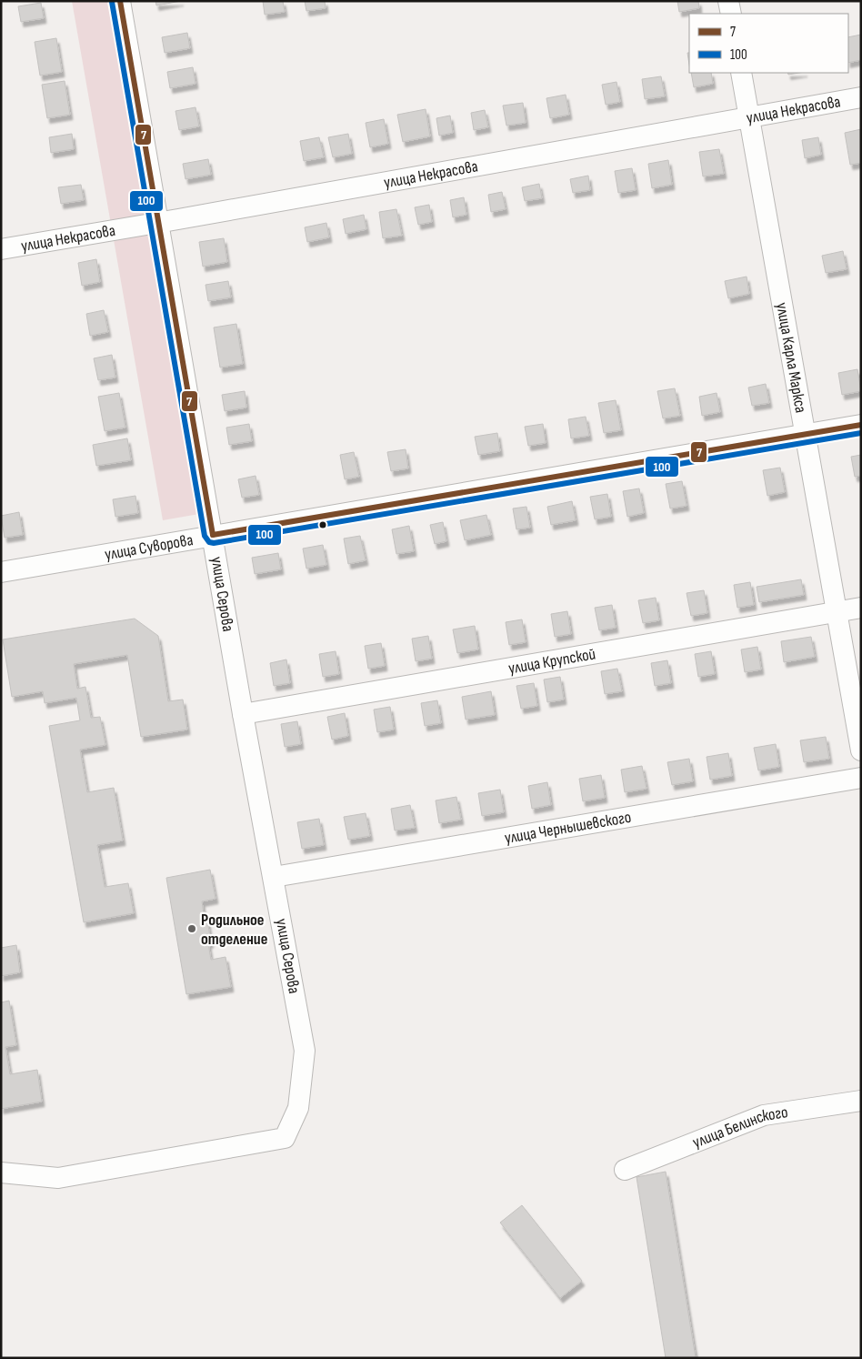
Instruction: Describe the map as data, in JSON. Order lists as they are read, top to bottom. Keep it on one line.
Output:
{"streets":{"street":["улица Некрасова","улица Карла Маркса","улица Суворова","улица Серова","улица Крупской","улица Чернышевского","улица Белинского"]},"crossings":[["улица Некрасова","улица Карла Маркса"],["улица Некрасова","улица Серова"],["улица Карла Маркса","улица Суворова"],["улица Карла Маркса","улица Крупской"],["улица Суворова","улица Серова"],["улица Серова","улица Крупской"],["улица Серова","улица Чернышевского"]],"places":["Родильное отделение"],"lines":["transit line 7","transit line 100"],"legend":["7","100"]}
